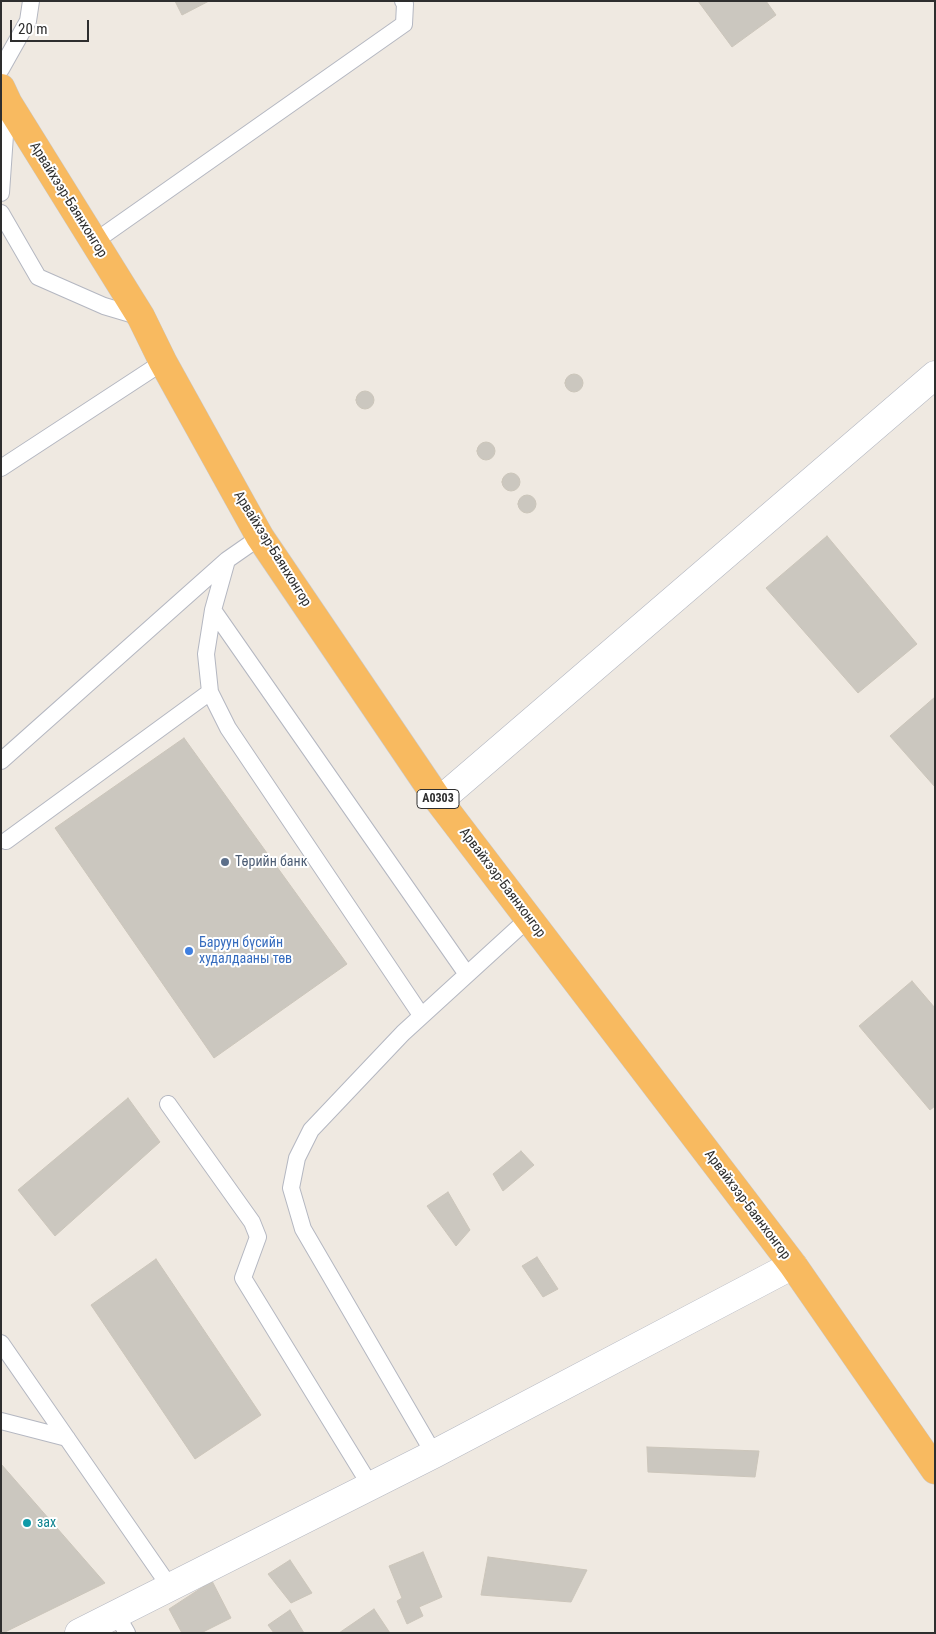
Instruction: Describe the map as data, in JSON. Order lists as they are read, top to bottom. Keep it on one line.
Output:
{"streets":{"highway":["Арвайхээр-Баянхонгор","A0303"]},"places":["Төрийн банк","Баруун бүсийн худалдааны төв","зах"],"scale_bar":"20 m"}
